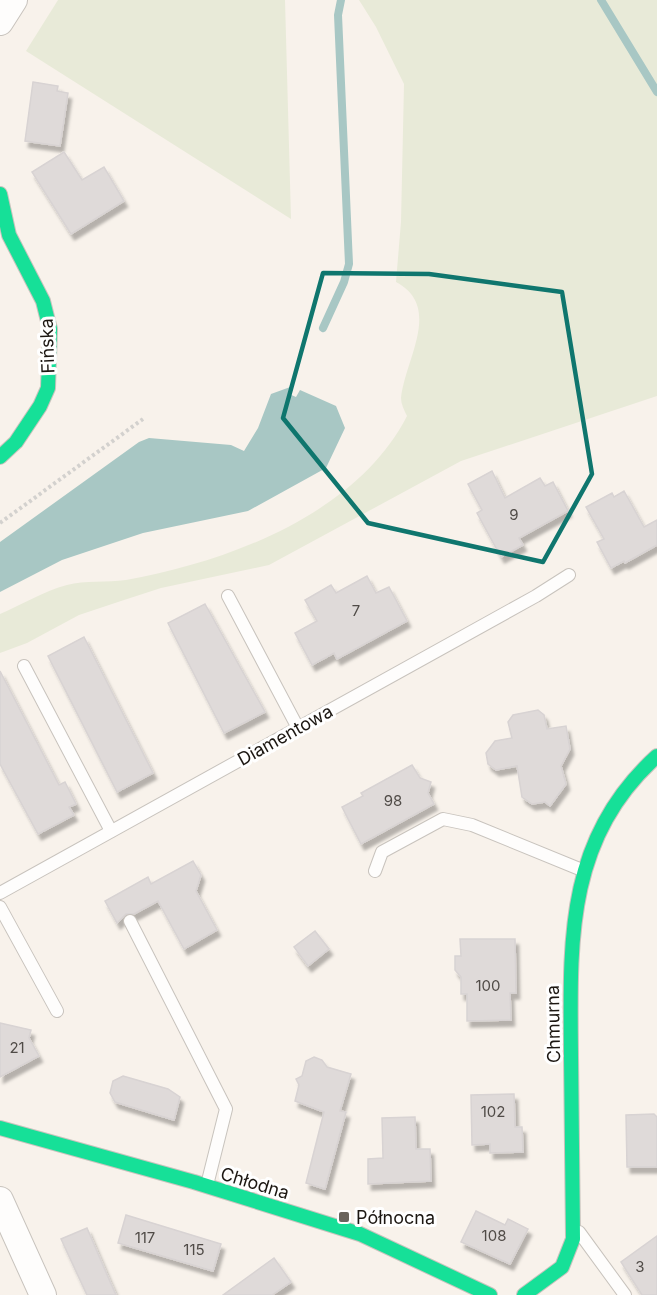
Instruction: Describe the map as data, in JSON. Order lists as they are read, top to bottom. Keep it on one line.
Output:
{"streets":{"street":["Fińska","Chmurna","Chłodna"],"lane":["Diamentowa"]},"places":{"transit":["Północna"]},"house_numbers":["9","7","98","100","21","102","108","117","115","3"]}
